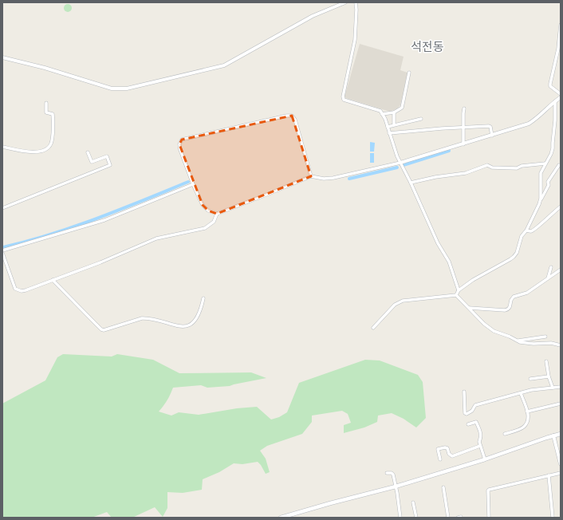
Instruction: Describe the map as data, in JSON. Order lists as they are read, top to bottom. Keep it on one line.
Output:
{"districts":["석전동"]}
